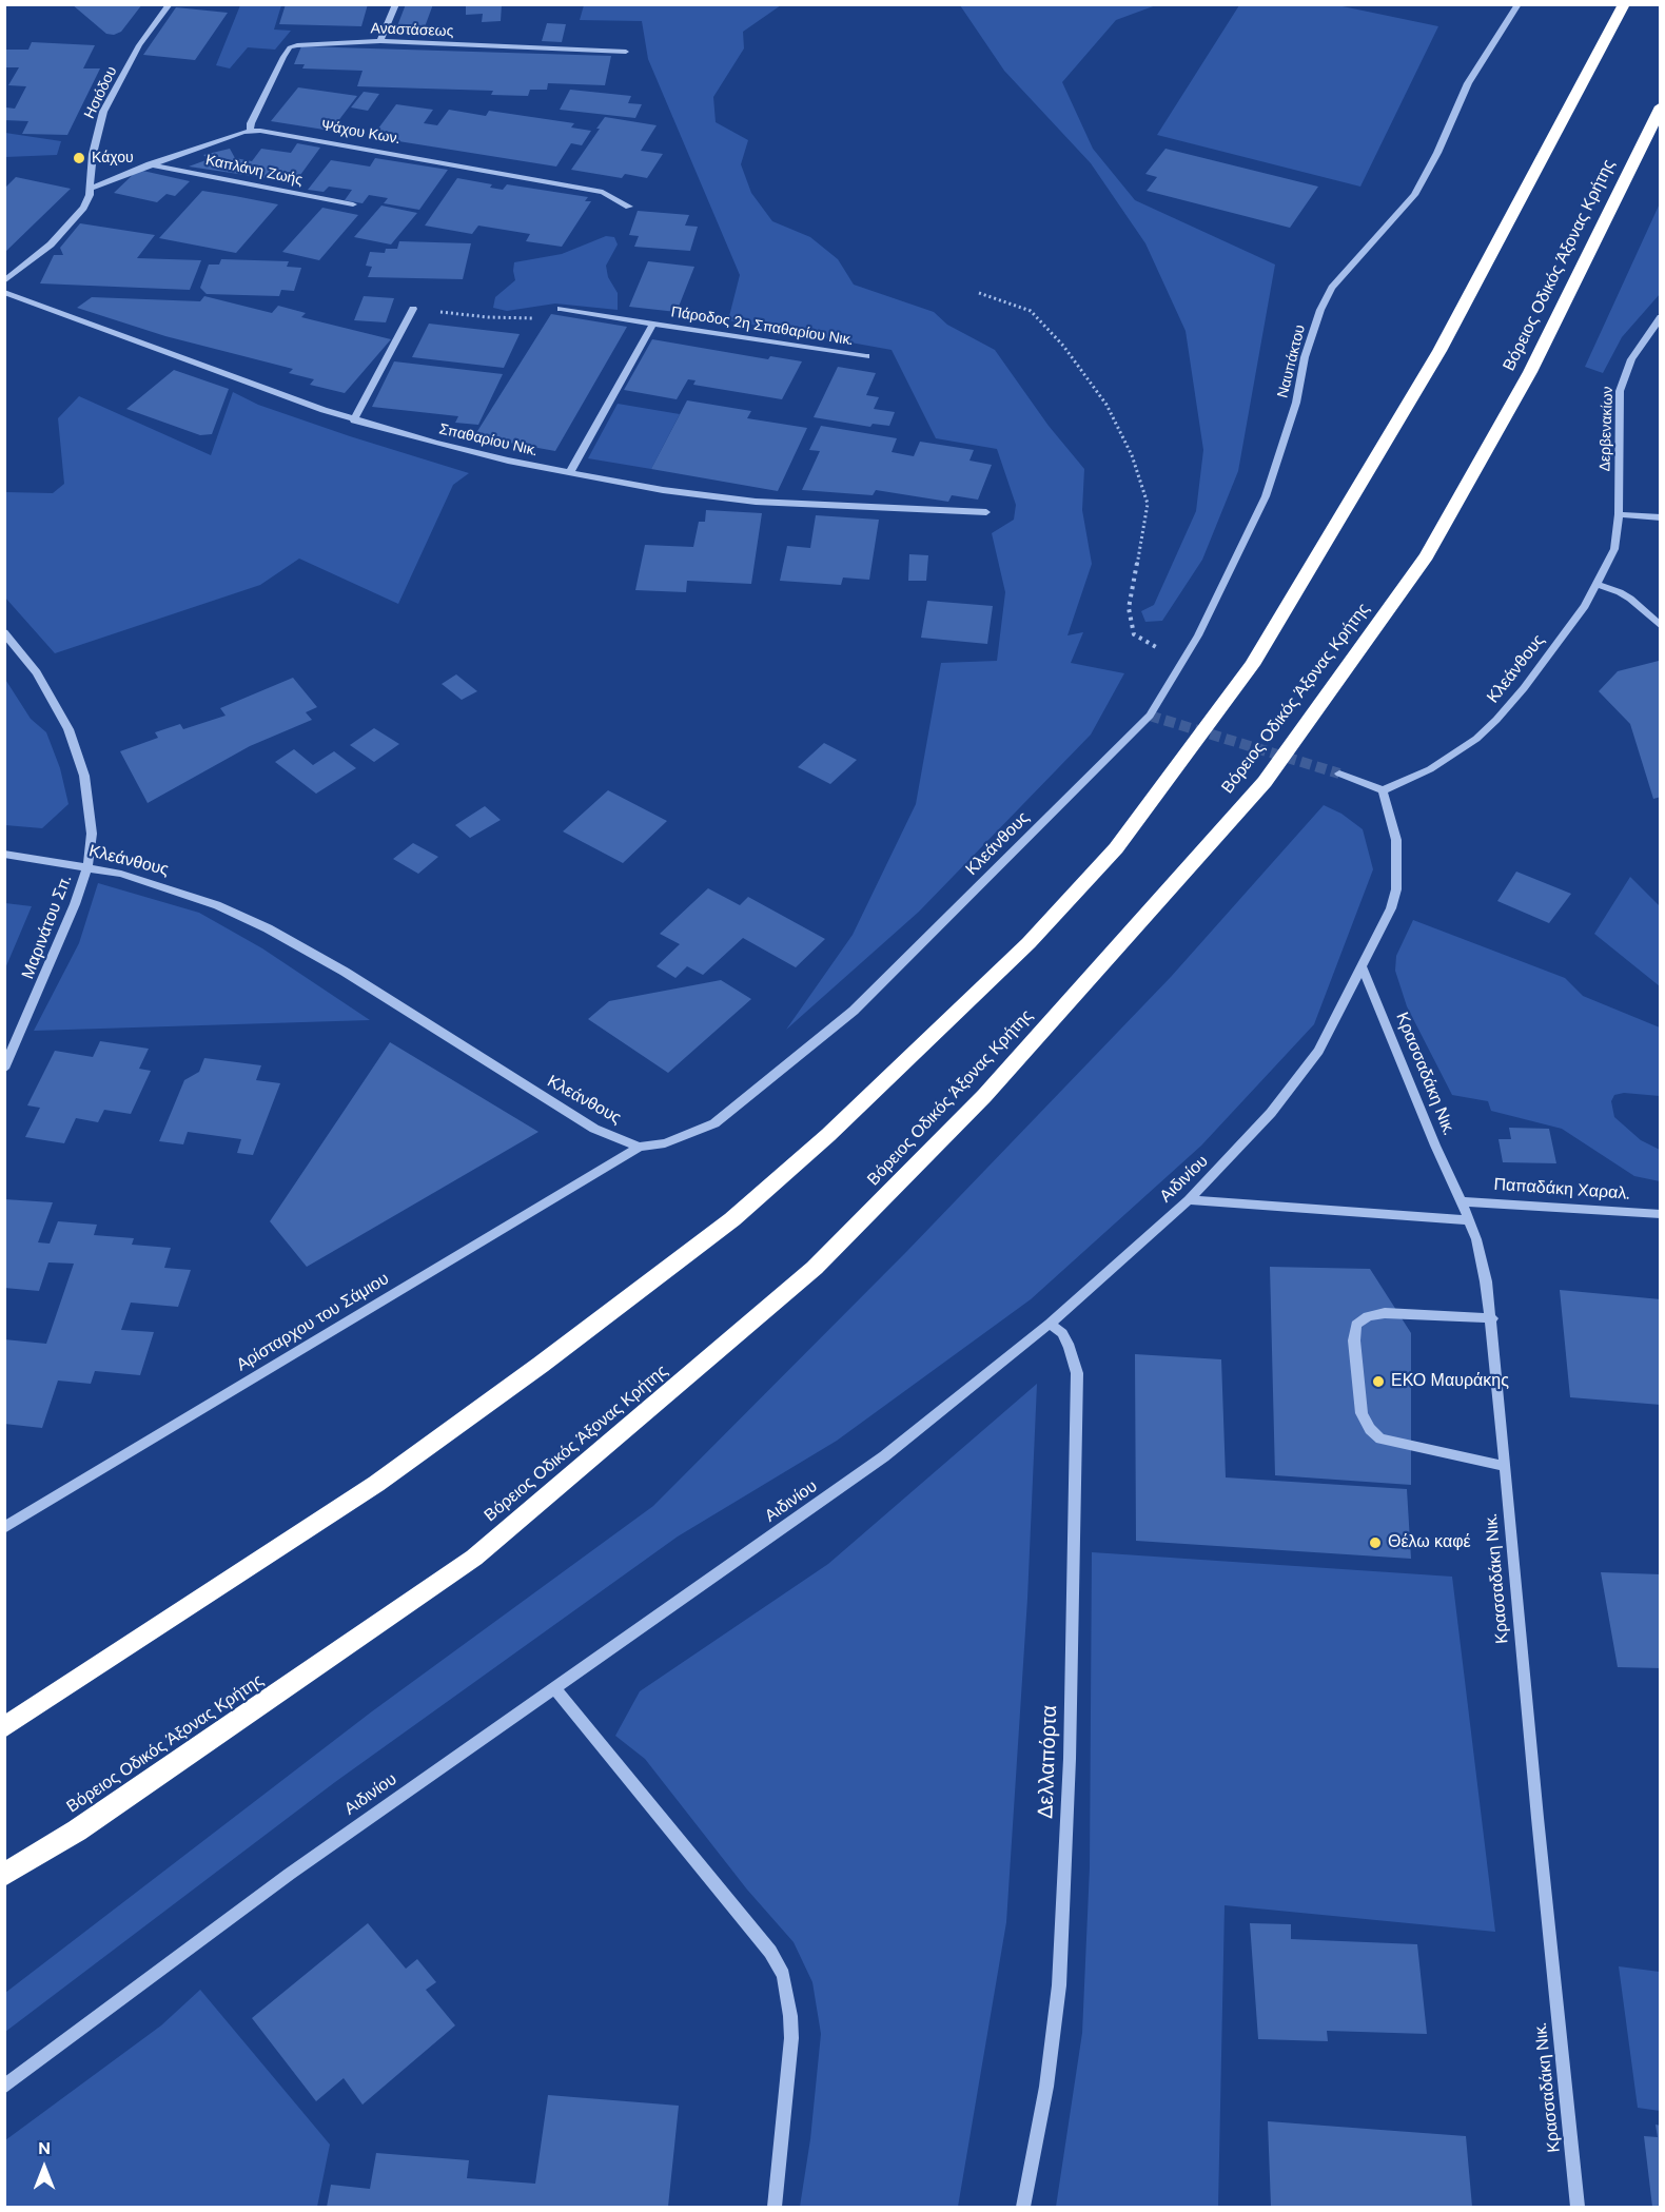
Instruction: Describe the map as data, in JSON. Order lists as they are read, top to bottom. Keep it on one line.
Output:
{"streets":{"highway":["Βόρειος Οδικός Άξονας Κρήτης"],"street":["Αναστάσεως","Ησιόδου","Ψάχου Κων.","Καπλάνη Ζωής","Πάροδος 2η Σπαθαρίου Νικ.","Ναυπάκτου","Δερβενακίων","Σπαθαρίου Νικ.","Κλεάνθους","Μαρινάτου Σπ.","Κρασσαδάκη Νικ.","Αιδινίου","Παπαδάκη Χαραλ.","Αρίσταρχου του Σάμιου","Δελλαπόρτα"]},"crossings":[["Αναστάσεως","Ψάχου Κων."],["Ησιόδου","Ψάχου Κων."],["Ψάχου Κων.","Καπλάνη Ζωής"],["Πάροδος 2η Σπαθαρίου Νικ.","Σπαθαρίου Νικ."],["Ναυπάκτου","Κλεάνθους"],["Δερβενακίων","Κλεάνθους"],["Κλεάνθους","Μαρινάτου Σπ."],["Κλεάνθους","Αιδινίου"],["Κλεάνθους","Αρίσταρχου του Σάμιου"],["Κρασσαδάκη Νικ.","Αιδινίου"],["Κρασσαδάκη Νικ.","Παπαδάκη Χαραλ."],["Αιδινίου","Δελλαπόρτα"]],"places":["Κάχου","ΕΚΟ Μαυράκης","Θέλω καφέ"],"north":"top"}
